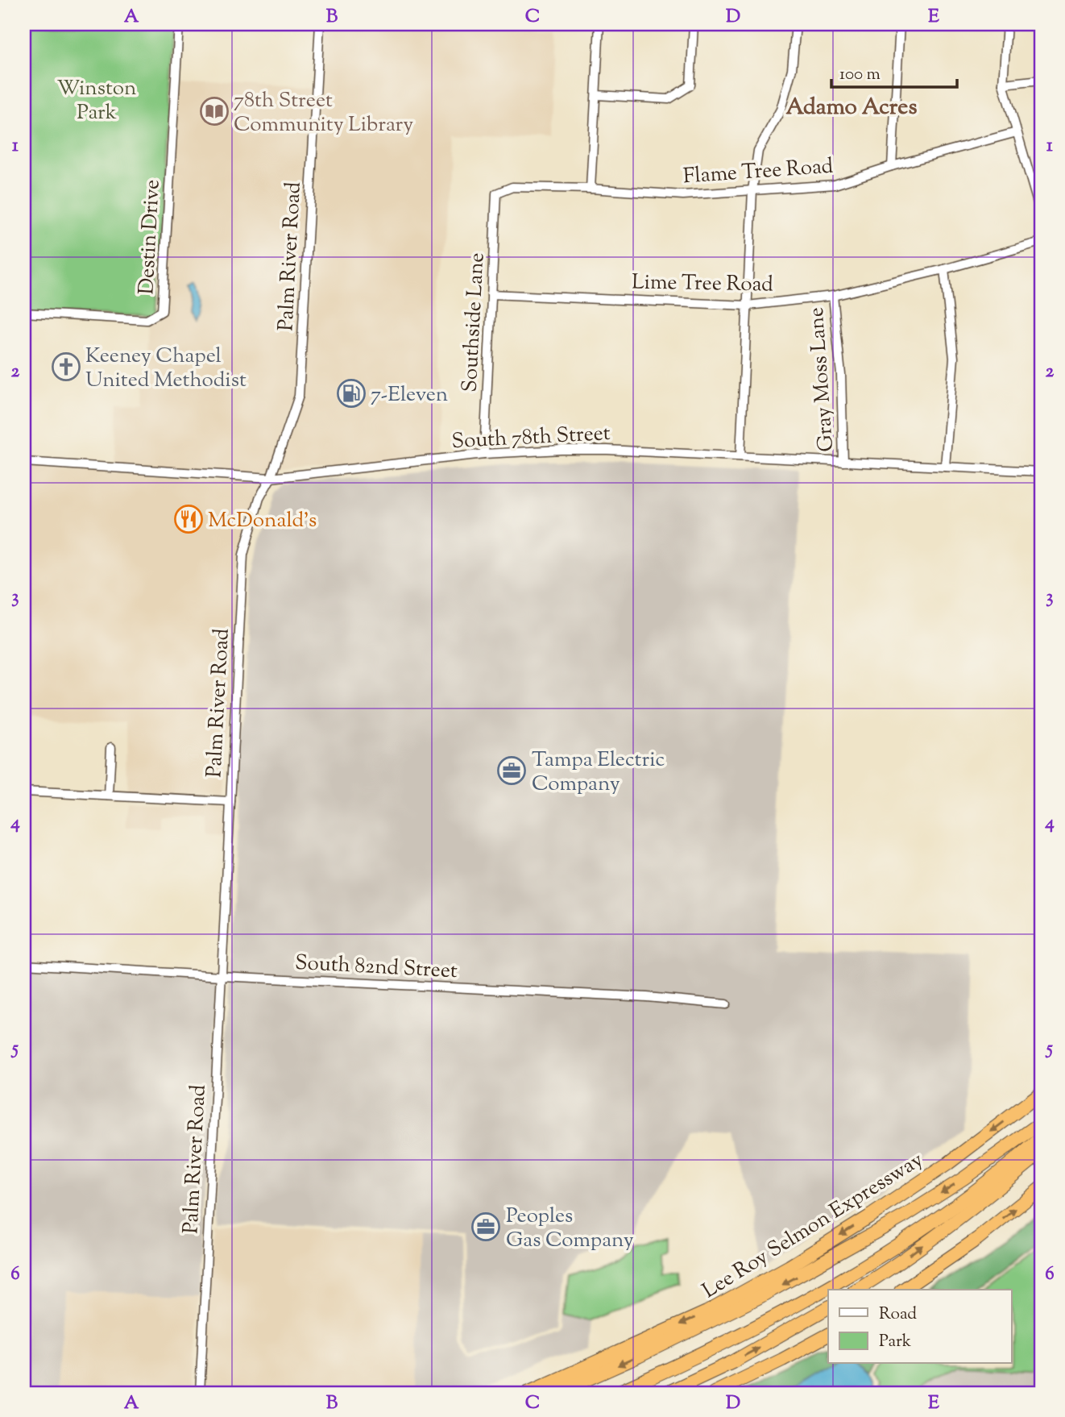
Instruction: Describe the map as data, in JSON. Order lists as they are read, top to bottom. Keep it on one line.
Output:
{"streets":{"highway":["Lee Roy Selmon Expressway"],"street":["Flame Tree Road","Destin Drive","Palm River Road","Lime Tree Road","Southside Lane","Gray Moss Lane","South 78th Street","South 82nd Street"]},"crossings":[["Flame Tree Road","Southside Lane"],["Palm River Road","South 78th Street"],["Palm River Road","South 82nd Street"],["Lime Tree Road","Southside Lane"],["Lime Tree Road","Gray Moss Lane"],["Southside Lane","South 78th Street"],["Gray Moss Lane","South 78th Street"]],"districts":["Adamo Acres"],"parks":["Winston Park"],"places":{"library":["78th Street Community Library"],"church":["Keeney Chapel United Methodist"],"fuel station":["7-Eleven"],"restaurant":["McDonald's"],"office":["Tampa Electric Company","Peoples Gas Company"]},"legend":["Road","Park"],"scale_bar":"100 m","grid":{"columns":["A","B","C","D","E"],"rows":["1","2","3","4","5","6"]}}
